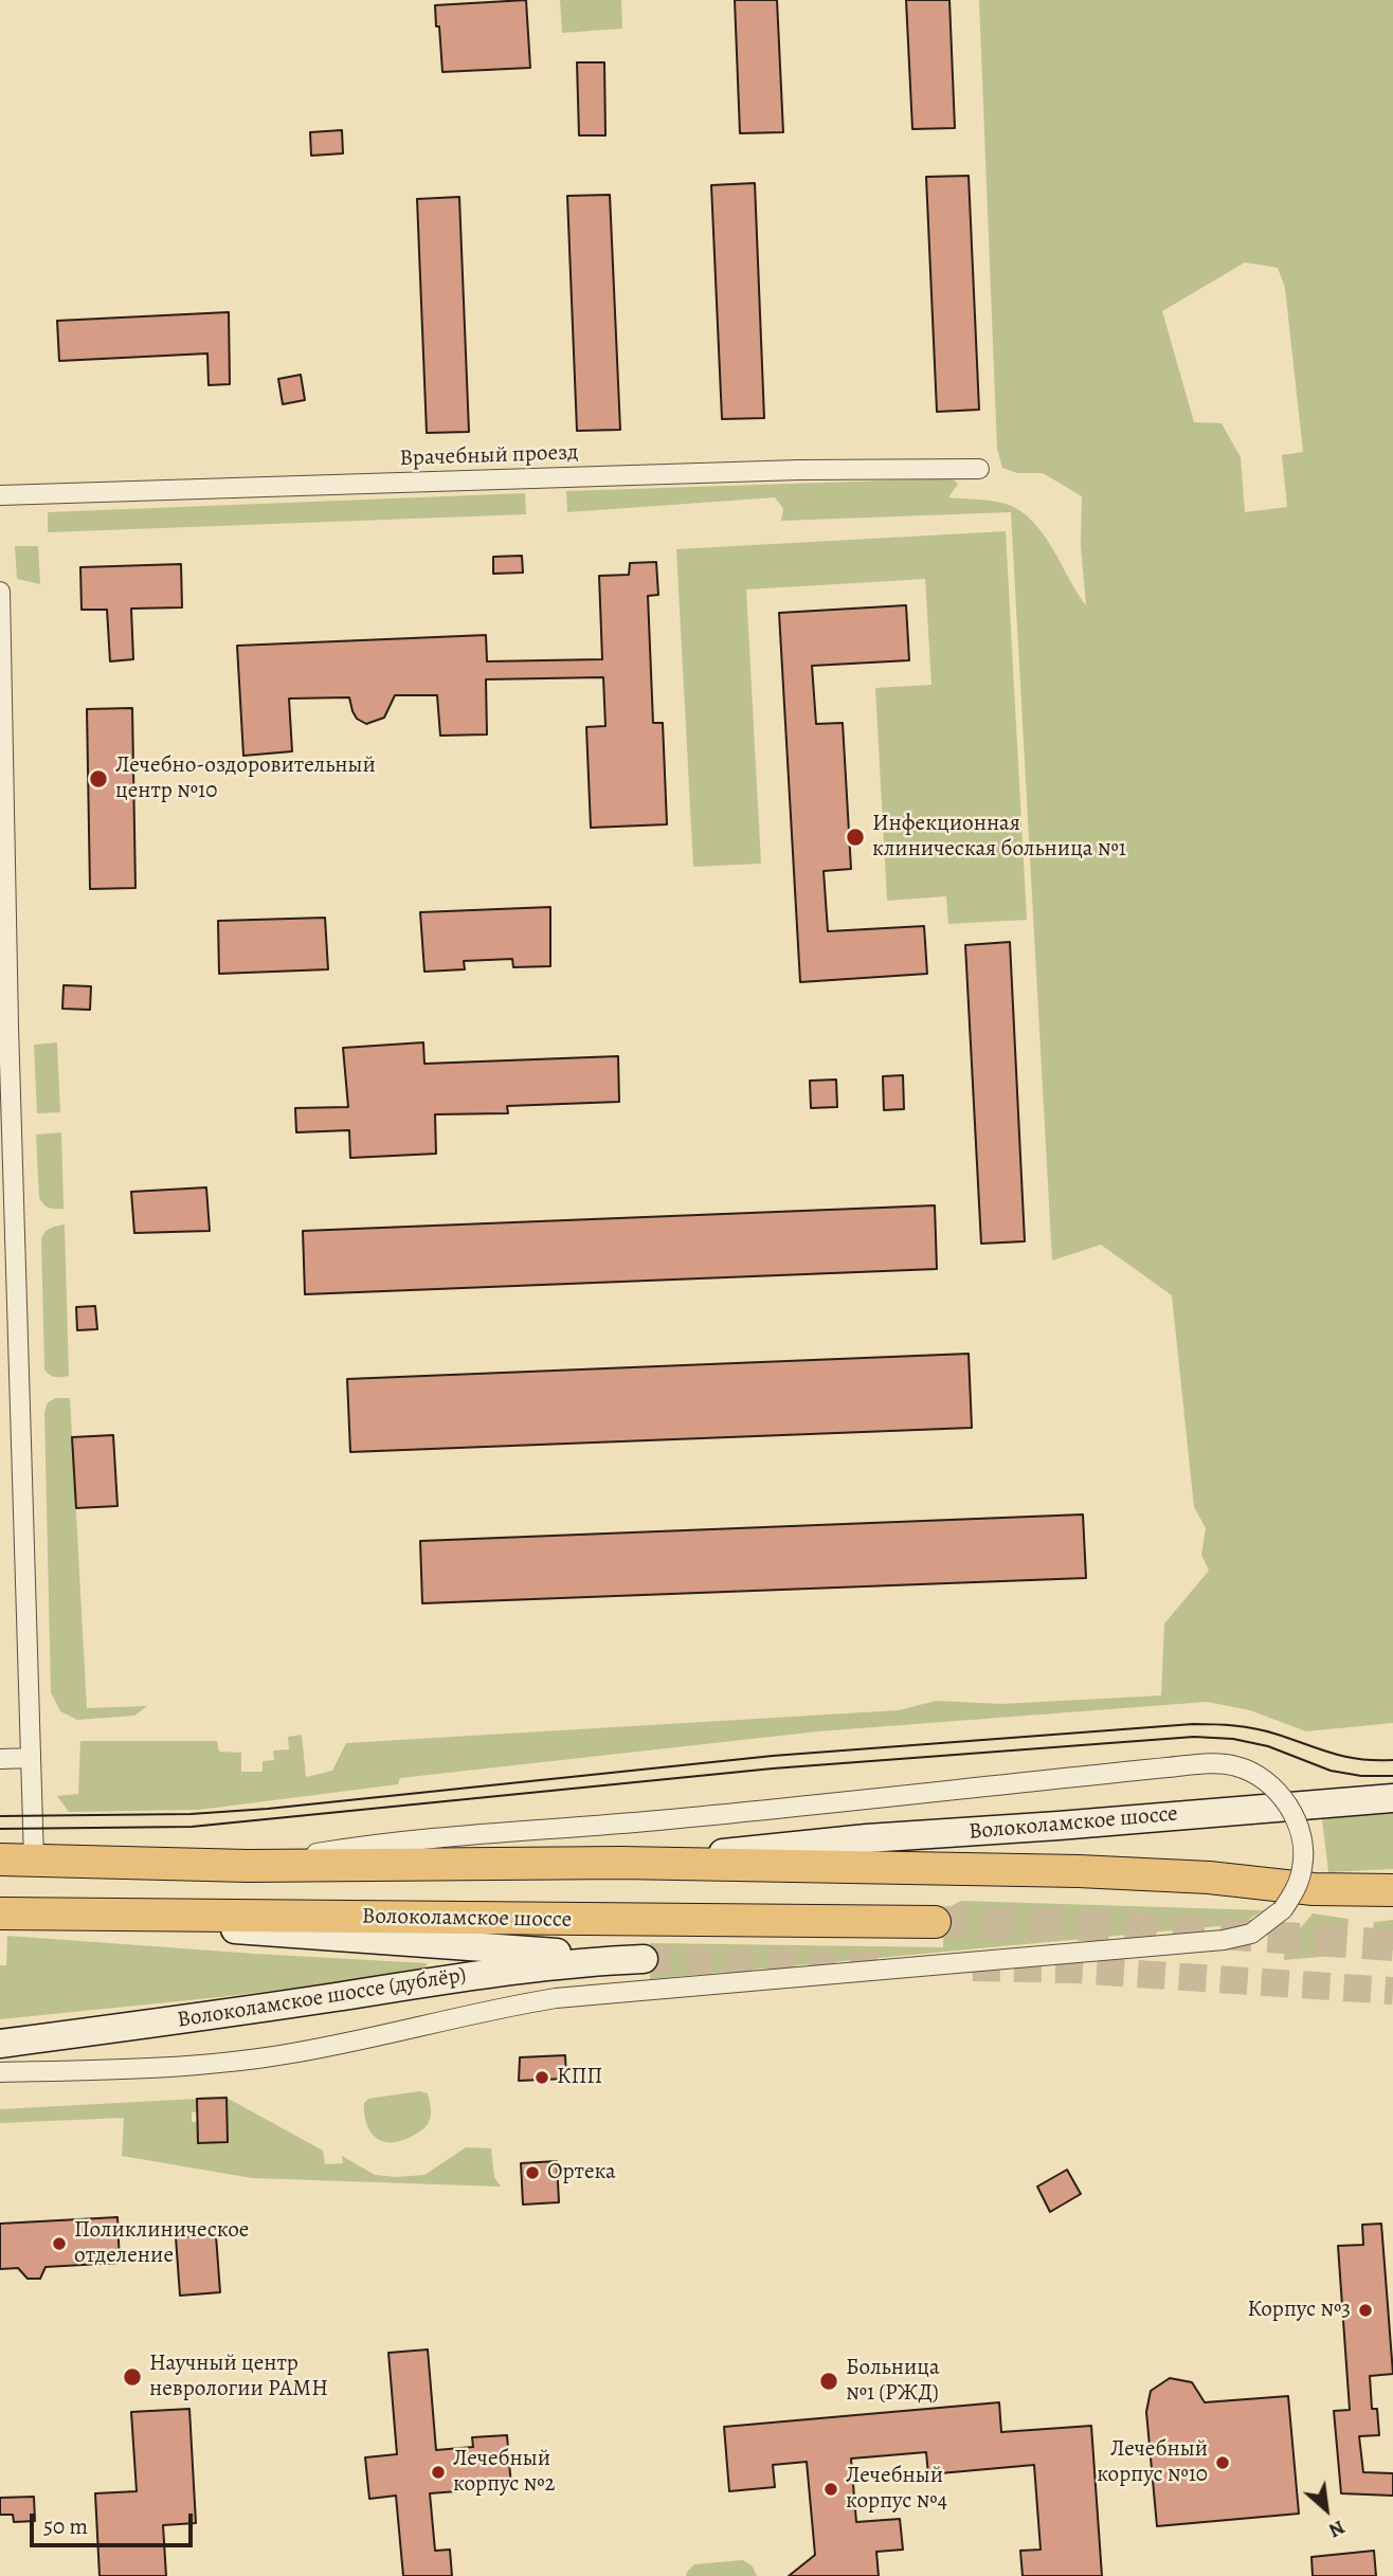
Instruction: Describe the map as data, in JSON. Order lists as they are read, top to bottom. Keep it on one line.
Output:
{"streets":{"main road":["Волоколамское шоссе","Волоколамское шоссе (дублёр)"],"street":["Врачебный проезд"]},"crossings":[["Волоколамское шоссе","Волоколамское шоссе (дублёр)"]],"places":["Лечебно-оздоровительный центр №10","Инфекционная клиническая больница №1","КПП","Ортека","Поликлиническое отделение","Корпус №3","Научный центр неврологии РАМН","Больница №1 (РЖД)","Лечебный корпус №10","Лечебный корпус №2","Лечебный корпус №4"],"scale_bar":"50 m","north":"bottom right"}
